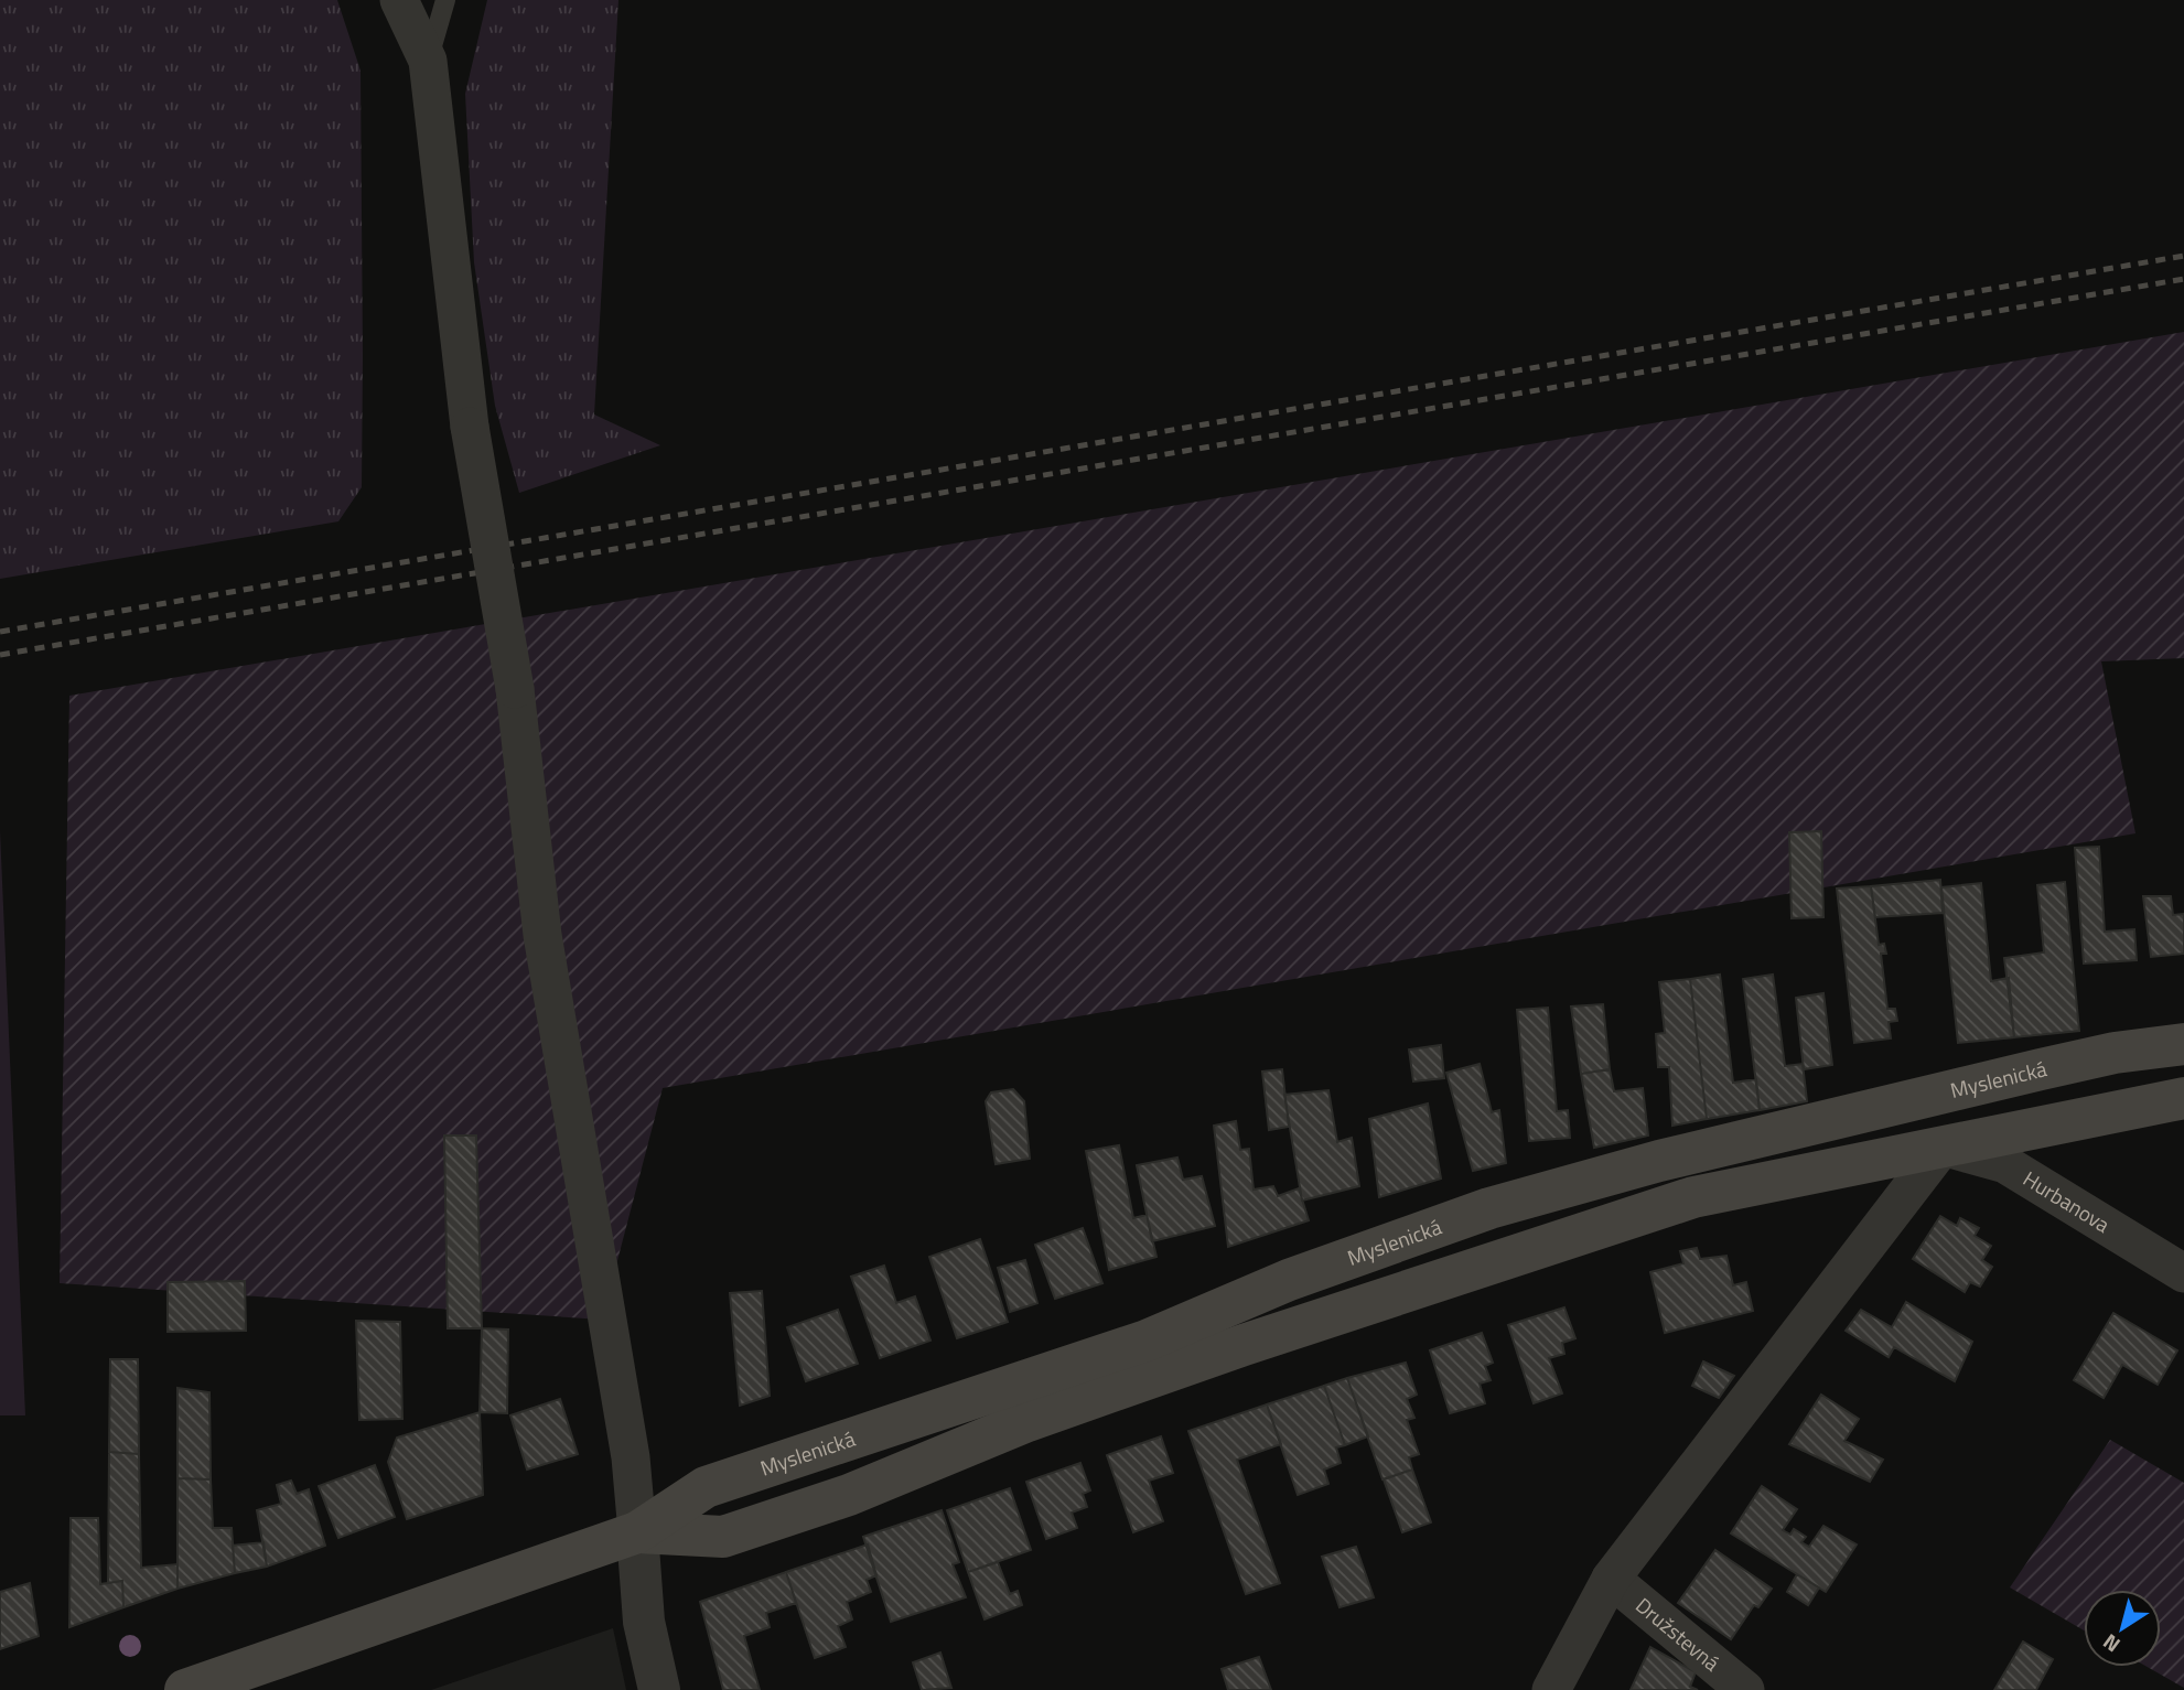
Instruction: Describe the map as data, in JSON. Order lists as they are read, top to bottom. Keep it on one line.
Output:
{"streets":{"main road":["Myslenická"],"street":["Hurbanova","Družstevná"]},"crossings":[["Myslenická","Hurbanova"]],"north":"bottom left"}
